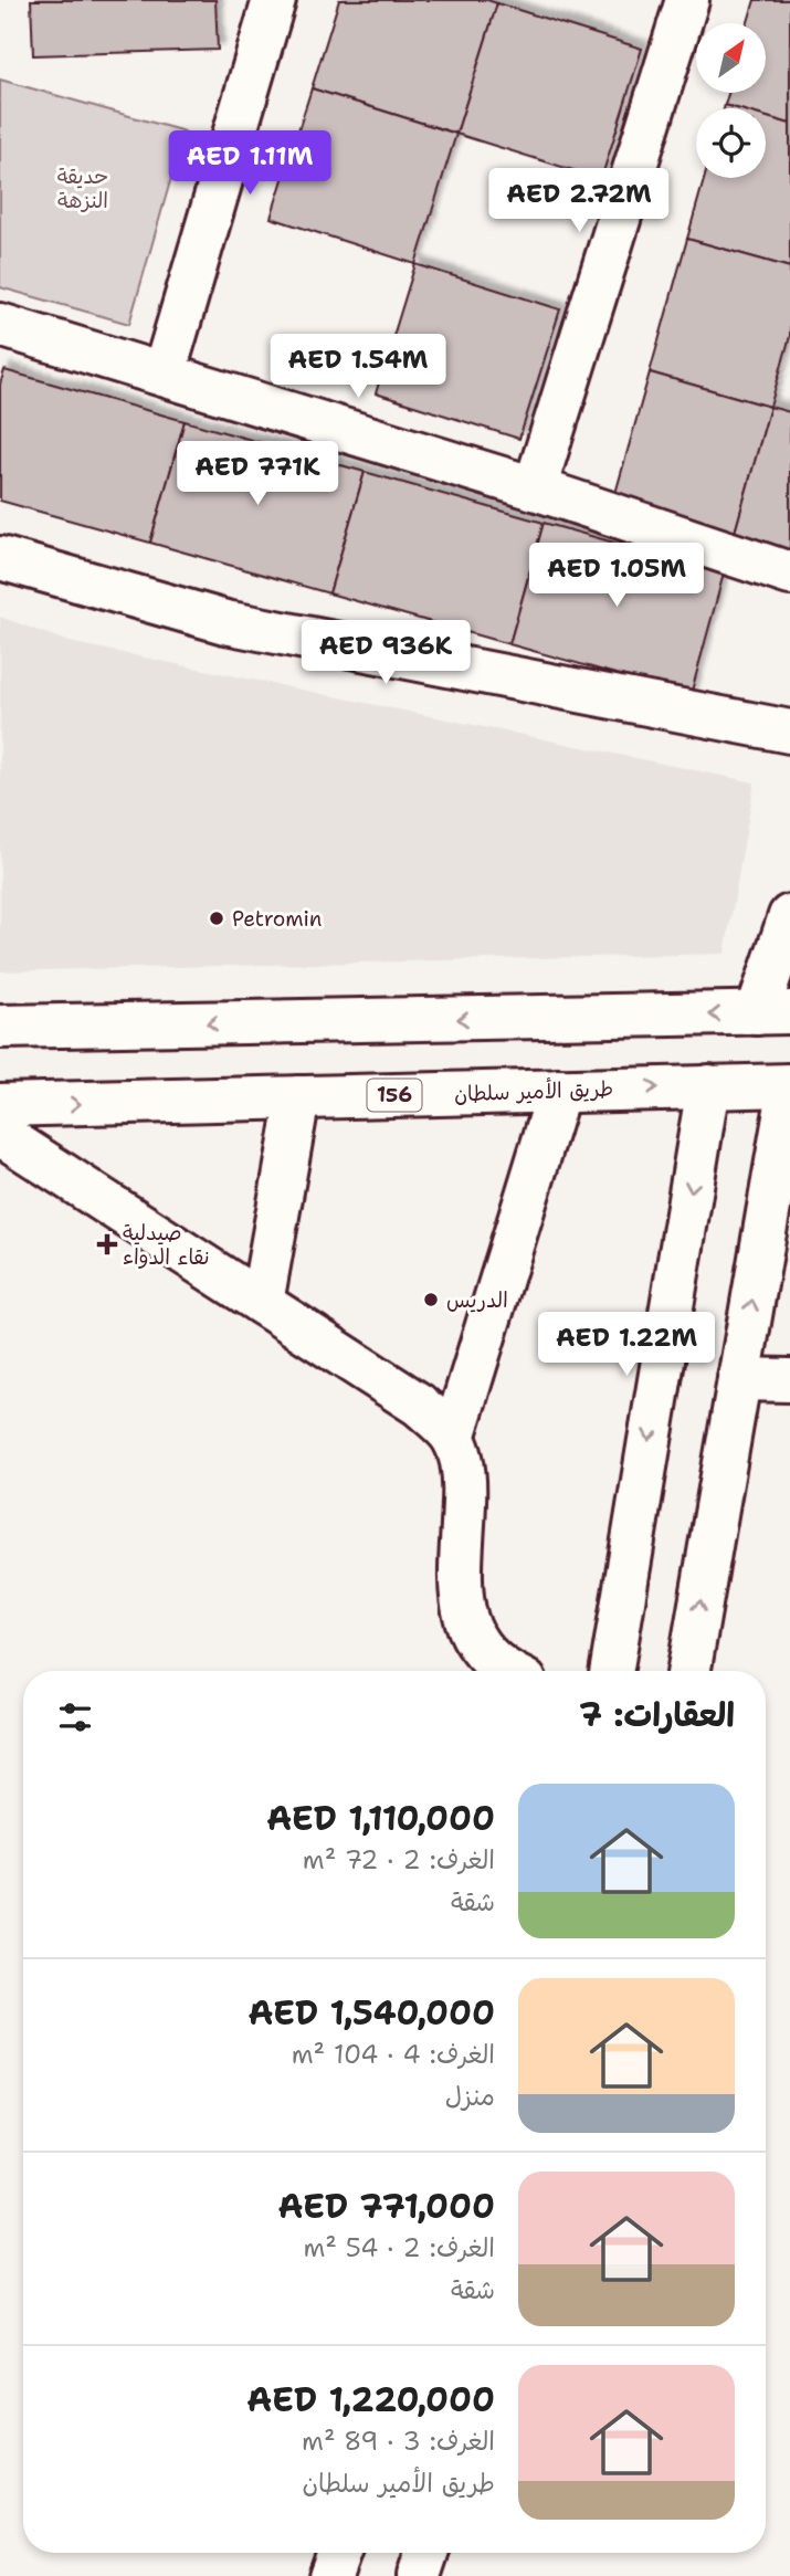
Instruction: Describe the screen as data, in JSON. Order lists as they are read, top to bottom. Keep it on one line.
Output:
{"streets":{"main road":["طريق الأمير سلطان","156"]},"parks":["حديقة النزهة"],"places":{"other":["Petromin","الدريس"],"health":["صيدلية نقاء الدواء"]},"north":"top right","page":{"price":["AED 1.11M","AED 2.72M","AED 1.54M","AED 771K","AED 1.05M","AED 936K","AED 1.22M"],"heading":"العقارات: 7","list":[{"name":"AED 1,110,000","note":"الغرف: 2 · 72 m² · شقة"},{"name":"AED 1,540,000","note":"الغرف: 4 · 104 m² · منزل"},{"name":"AED 771,000","note":"الغرف: 2 · 54 m² · شقة"},{"name":"AED 1,220,000","note":"الغرف: 3 · 89 m² · طريق الأمير سلطان"}]}}
